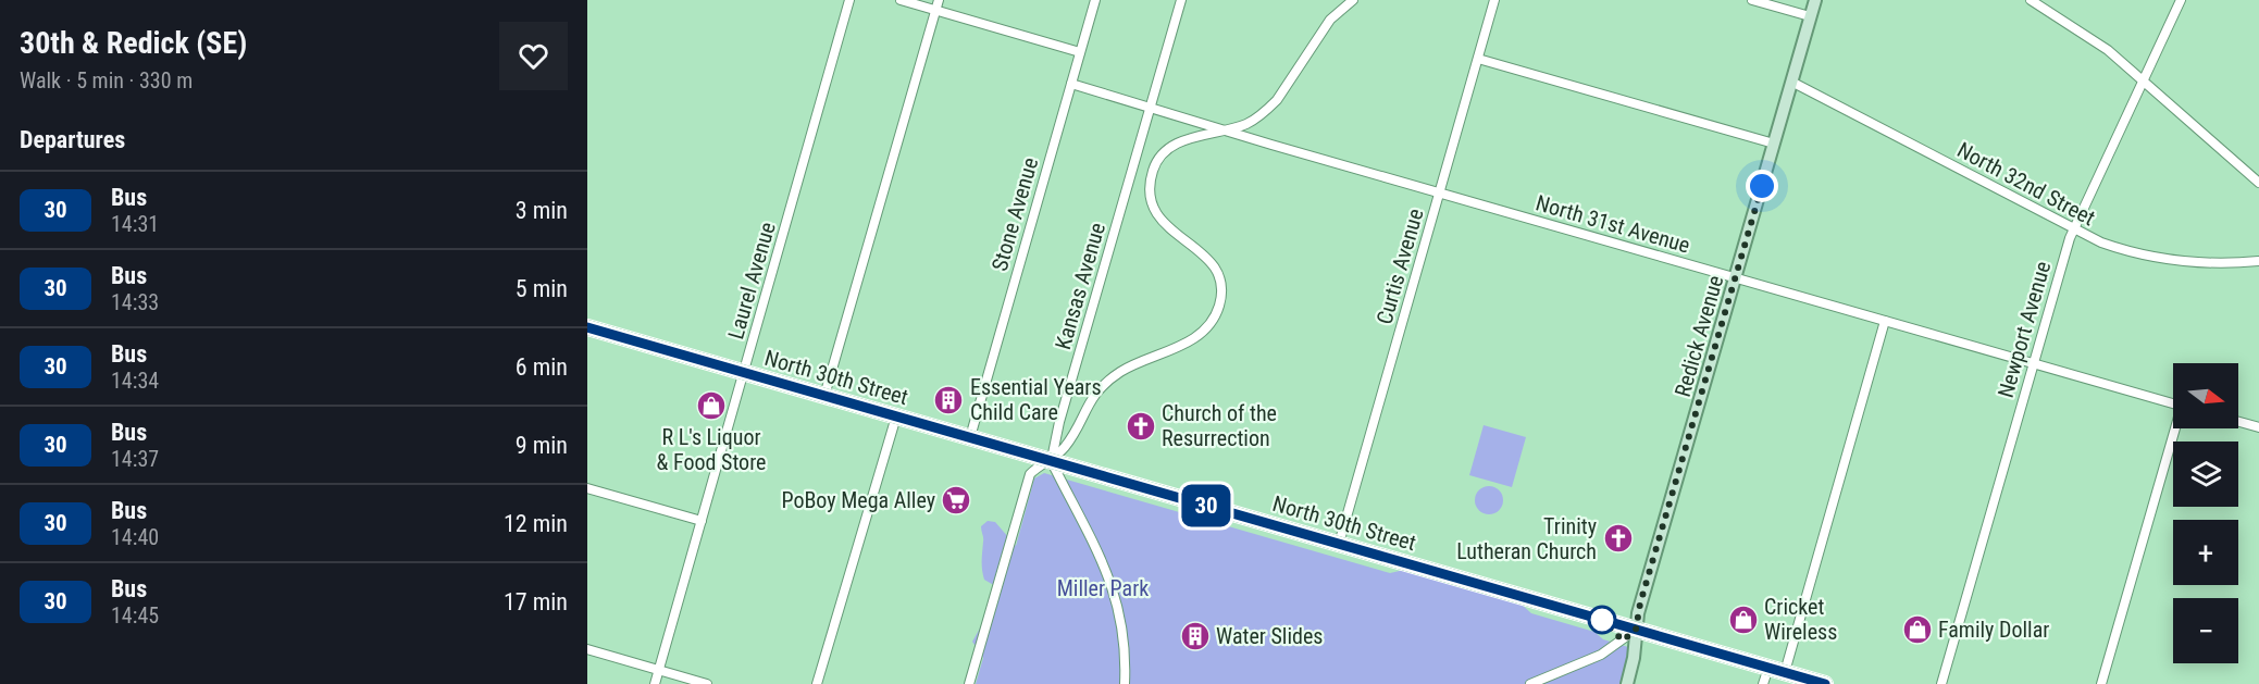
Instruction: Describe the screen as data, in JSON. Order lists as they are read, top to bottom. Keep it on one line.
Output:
{"streets":{"highway":["North 30th Street"],"street":["North 32nd Street","Stone Avenue","North 31st Avenue","Curtis Avenue","Laurel Avenue","Kansas Avenue","Newport Avenue","Redick Avenue"]},"crossings":[["North 32nd Street","Newport Avenue"],["North 32nd Street","Redick Avenue"],["Stone Avenue","North 31st Avenue"],["Stone Avenue","North 30th Street"],["North 31st Avenue","Curtis Avenue"],["North 31st Avenue","Kansas Avenue"],["North 31st Avenue","Newport Avenue"],["North 31st Avenue","Redick Avenue"],["Curtis Avenue","North 30th Street"],["Laurel Avenue","North 30th Street"],["Kansas Avenue","North 30th Street"],["Redick Avenue","North 30th Street"]],"parks":["Miller Park"],"places":{"building":["Essential Years Child Care","Water Slides"],"shop":["R L's Liquor & Food Store","Cricket Wireless","Family Dollar"],"church":["Church of the Resurrection","Trinity Lutheran Church"],"supermarket":["PoBoy Mega Alley"]},"lines":["bus line 30"],"north":"right","page":{"heading":[["30th & Redick (SE)","Walk · 5 min · 330 m"],"Departures"],"on_map":"30","list":[{"mark":"30","name":"Bus","note":"14:31","value":"3 min"},{"mark":"30","name":"Bus","note":"14:33","value":"5 min"},{"mark":"30","name":"Bus","note":"14:34","value":"6 min"},{"mark":"30","name":"Bus","note":"14:37","value":"9 min"},{"mark":"30","name":"Bus","note":"14:40","value":"12 min"},{"mark":"30","name":"Bus","note":"14:45","value":"17 min"}],"map_buttons":["+","−"]}}
